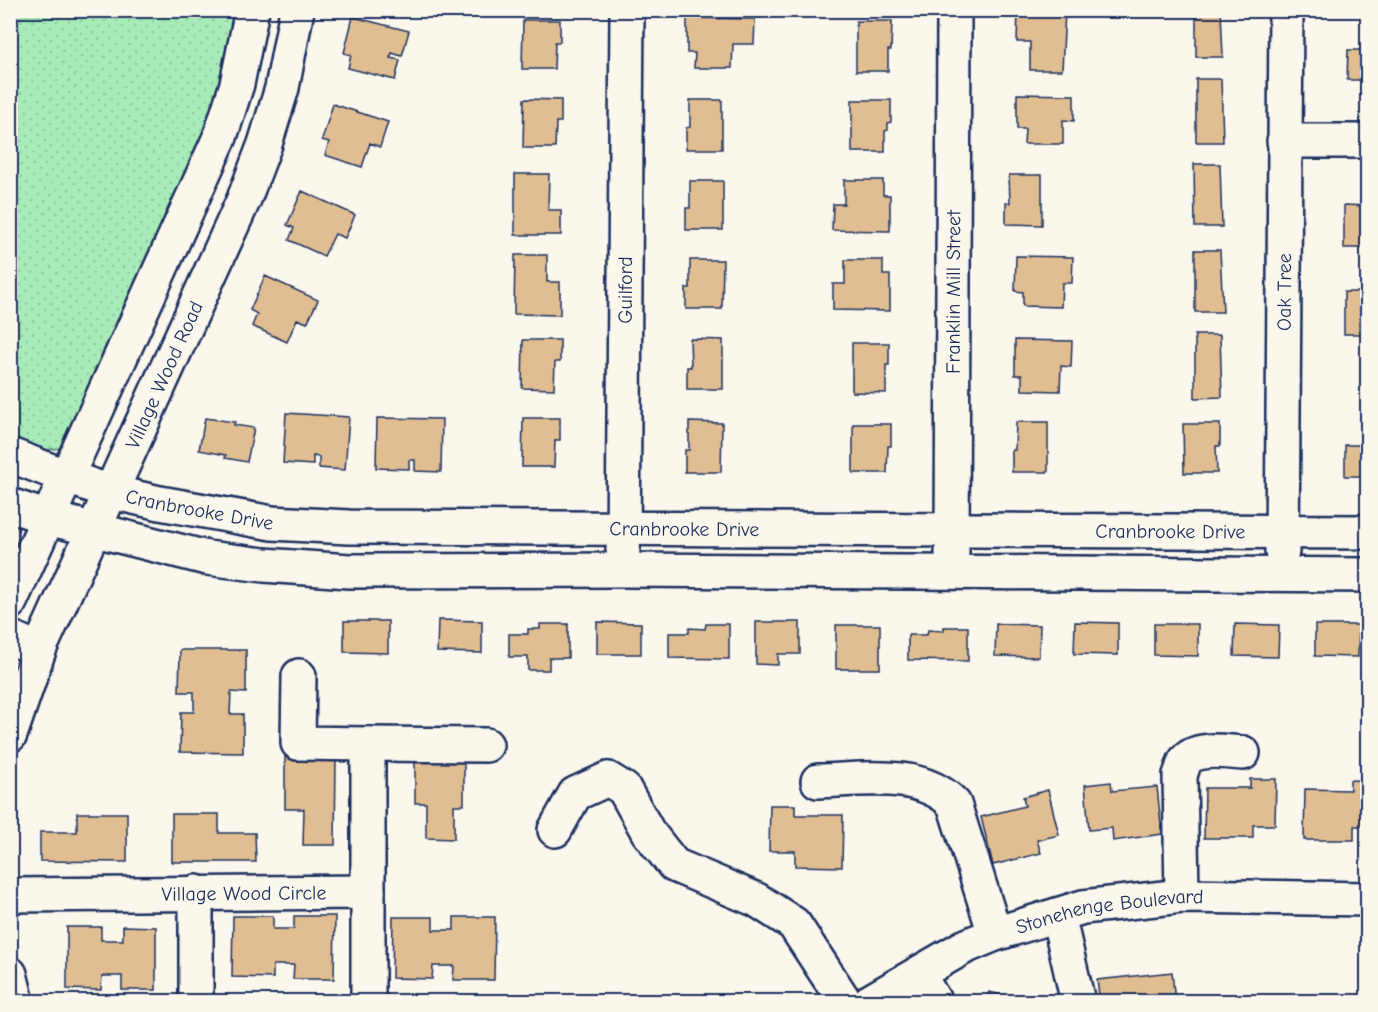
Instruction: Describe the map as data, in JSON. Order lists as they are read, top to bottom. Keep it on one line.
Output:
{"streets":{"street":["Guilford","Franklin Mill Street","Oak Tree","Village Wood Road","Cranbrooke Drive","Village Wood Circle","Stonehenge Boulevard"]},"crossings":[["Guilford","Cranbrooke Drive"],["Franklin Mill Street","Cranbrooke Drive"],["Oak Tree","Cranbrooke Drive"],["Village Wood Road","Cranbrooke Drive"]]}
